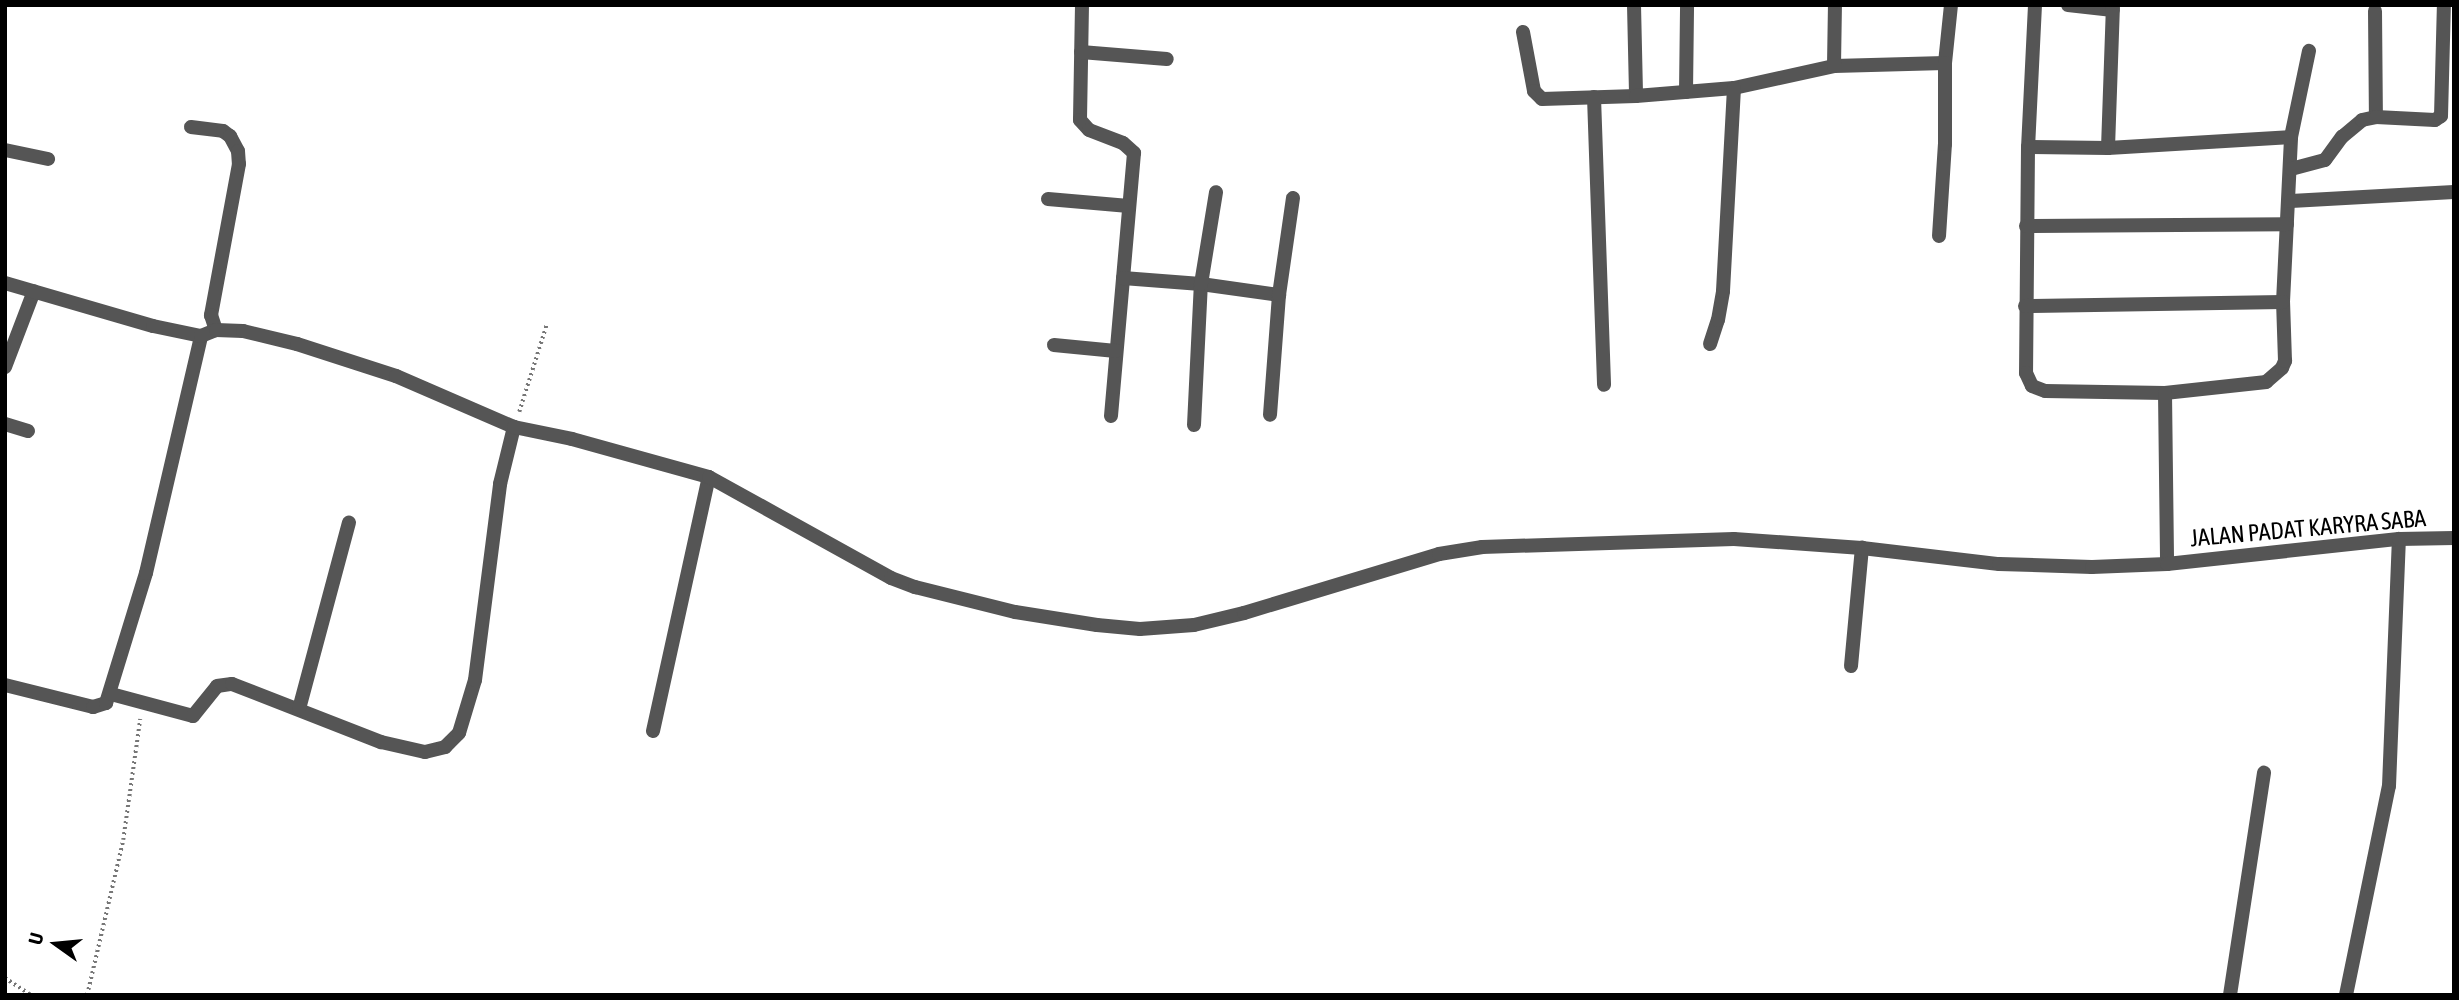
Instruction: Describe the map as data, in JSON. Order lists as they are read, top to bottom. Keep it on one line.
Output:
{"streets":{"street":["JALAN PADAT KARYRA SABA"]},"north":"left"}
